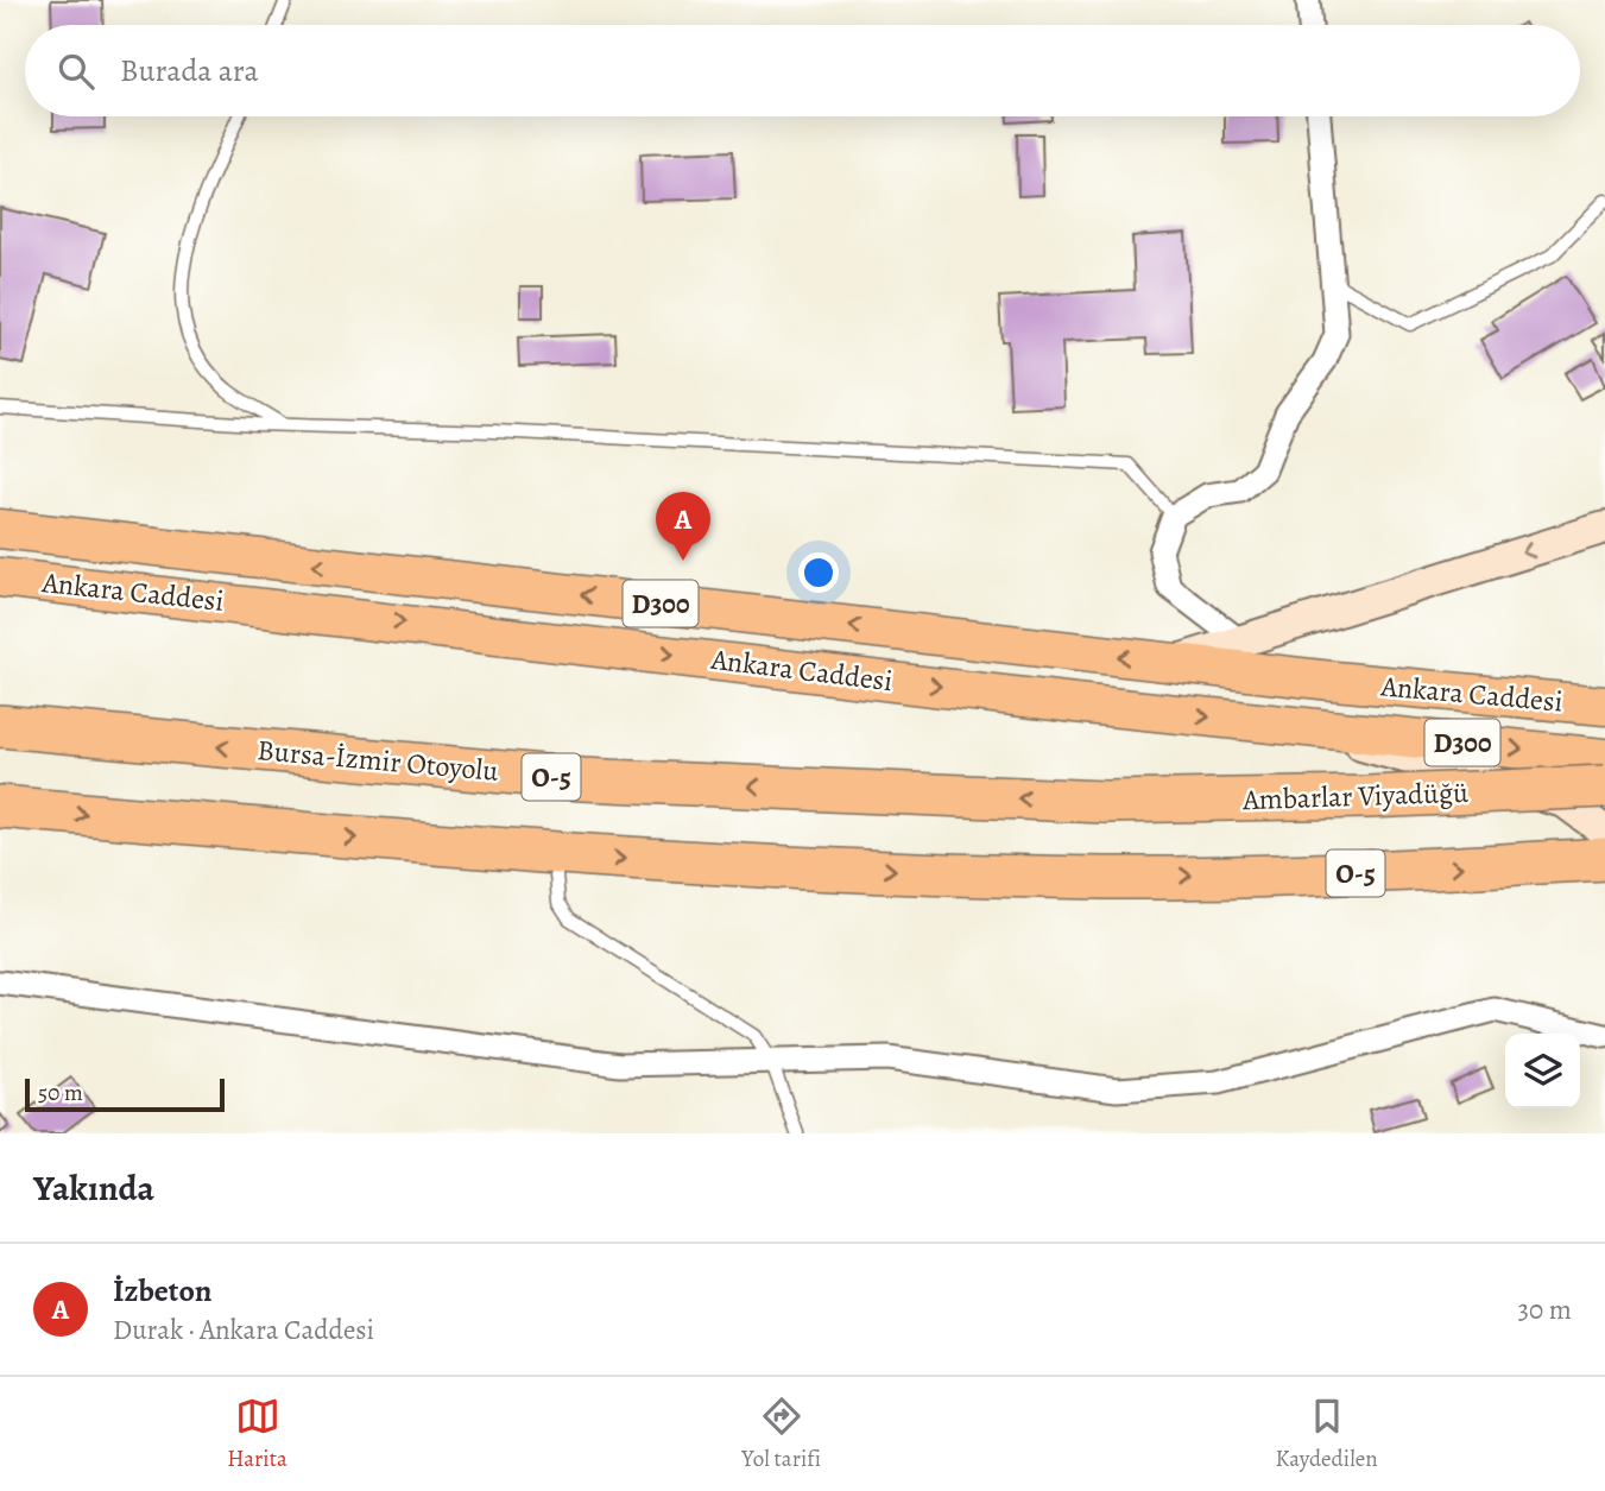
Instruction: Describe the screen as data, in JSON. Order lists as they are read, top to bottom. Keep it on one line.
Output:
{"streets":{"highway":["Ankara Caddesi","D300","Bursa-İzmir Otoyolu","O-5","Ambarlar Viyadüğü"]},"crossings":[["Bursa-İzmir Otoyolu","Ambarlar Viyadüğü"]],"scale_bar":"50 m","page":{"search":"Burada ara","pins":"A","scale":"50 m","heading":"Yakında","list":[{"mark":"A","name":"İzbeton","note":"Durak · Ankara Caddesi","value":"30 m"}],"nav":["Harita","Yol tarifi","Kaydedilen"]}}
